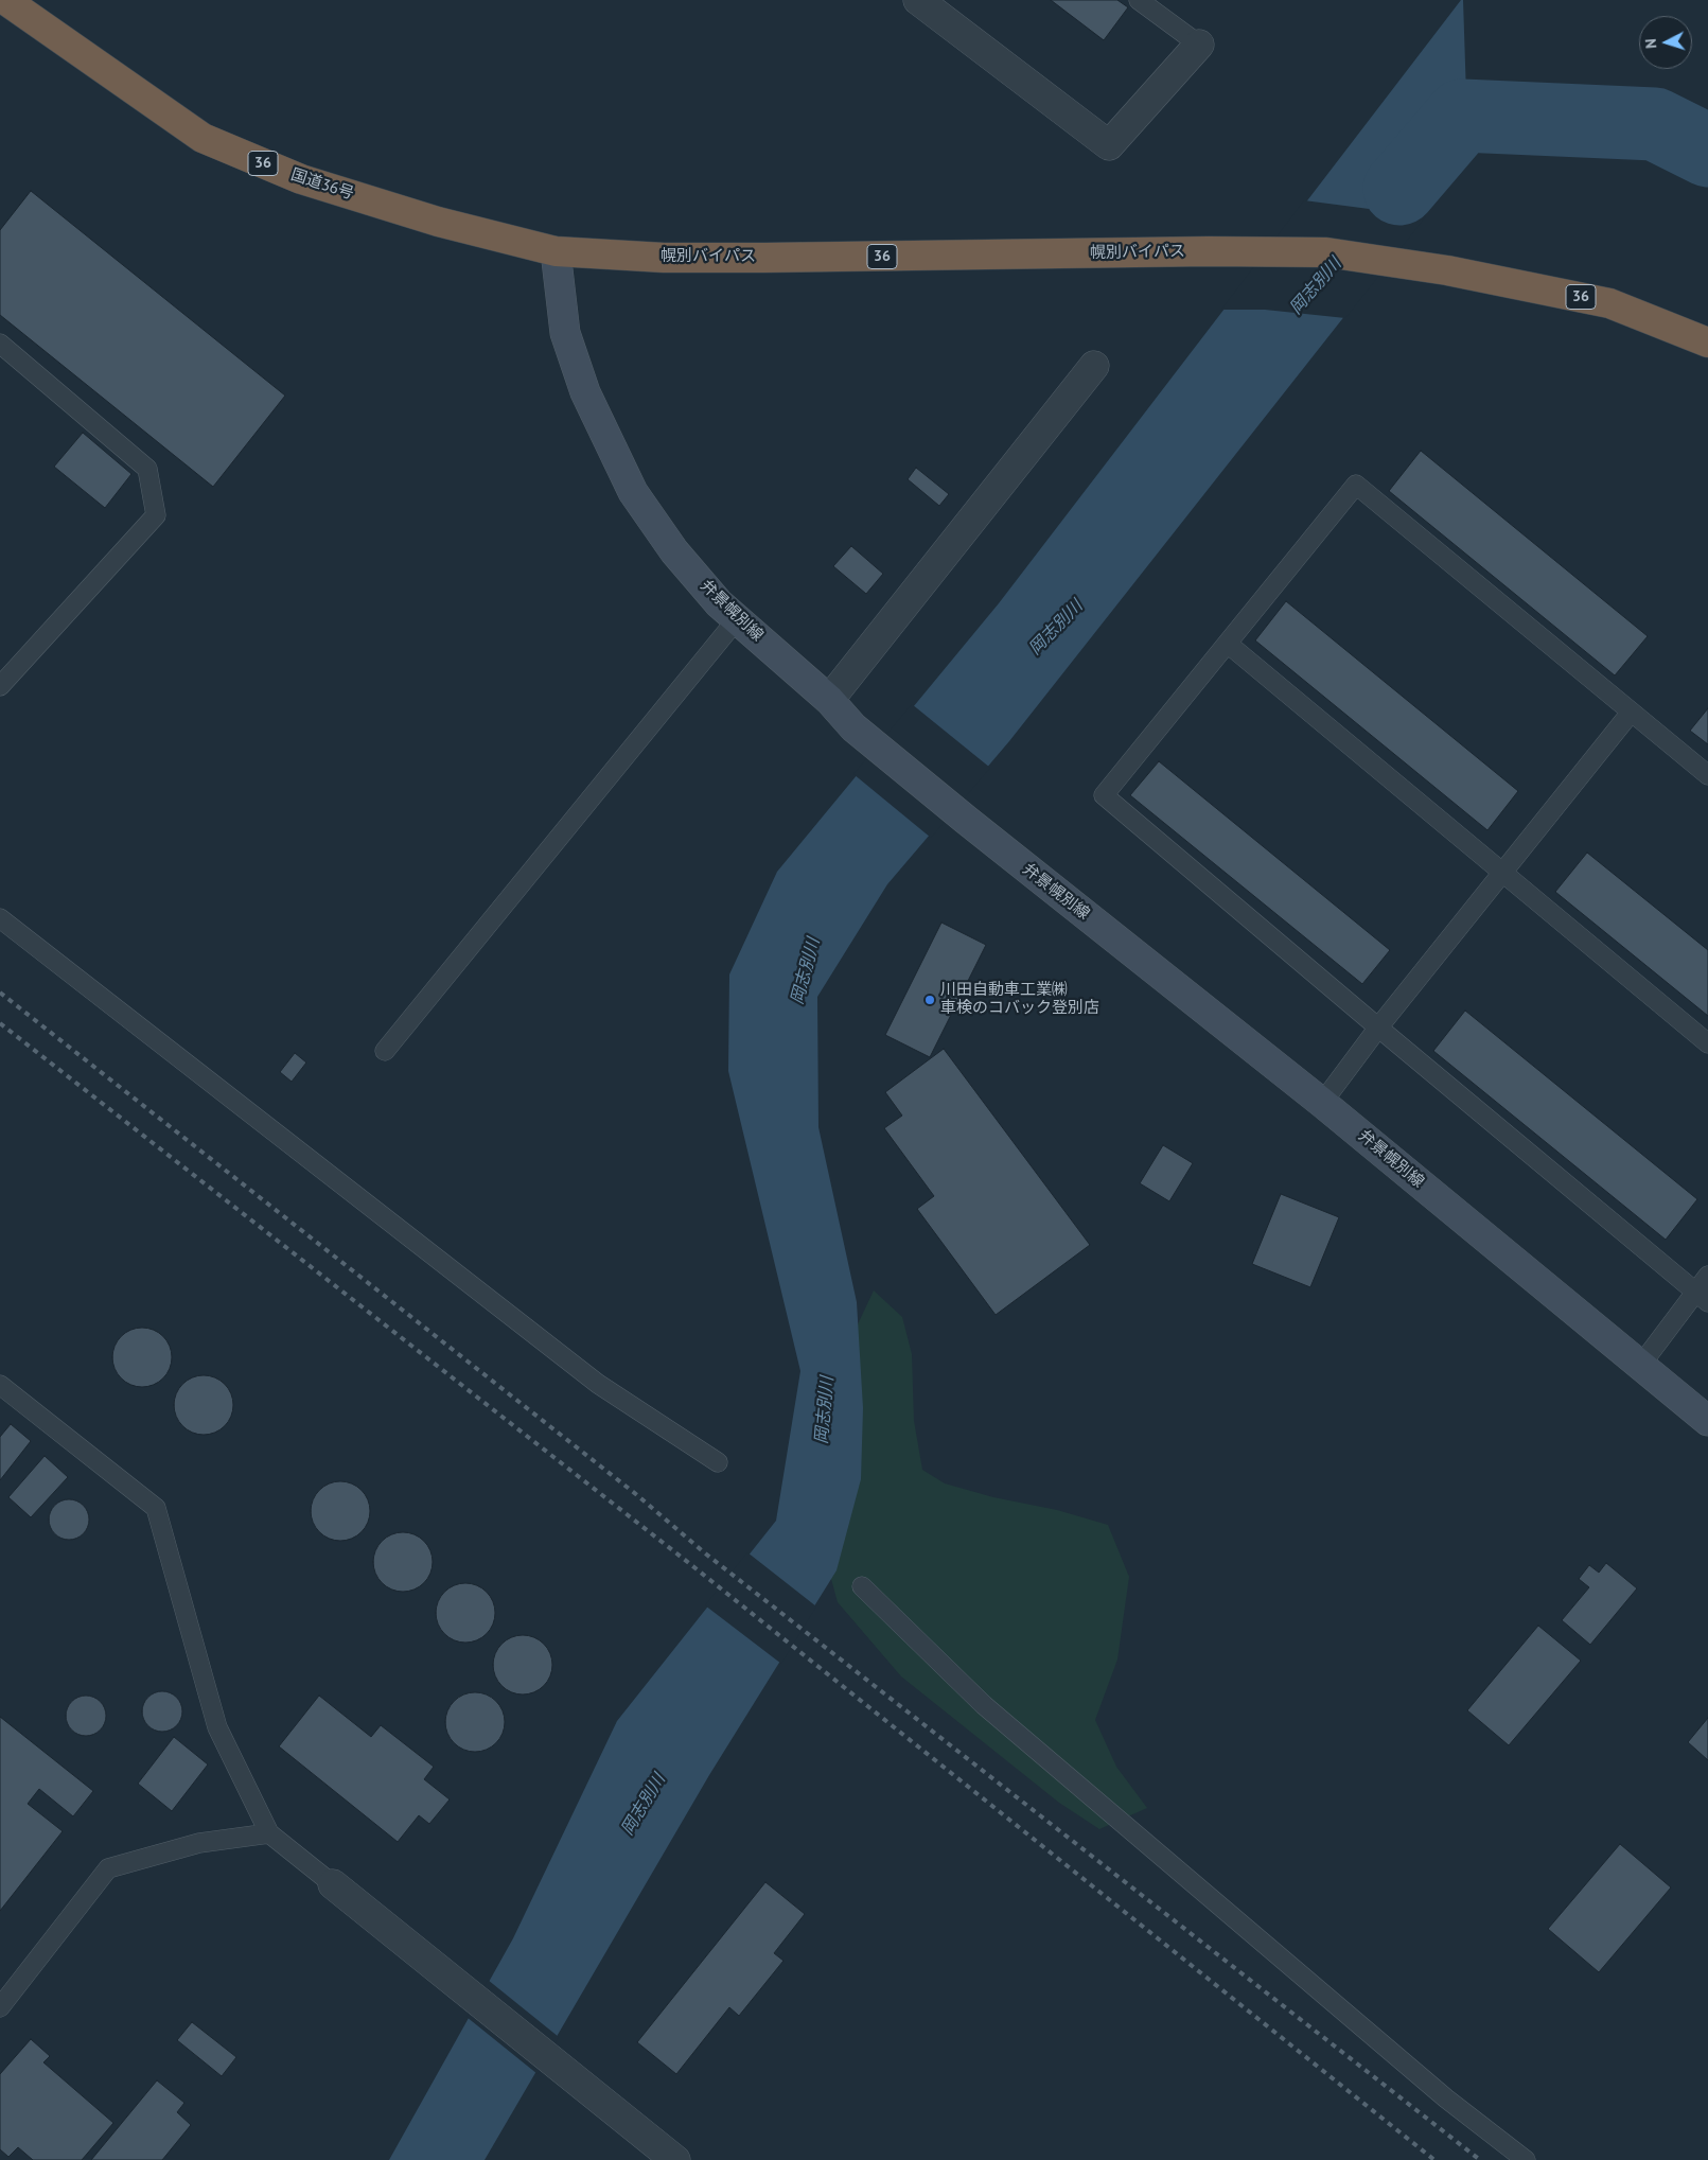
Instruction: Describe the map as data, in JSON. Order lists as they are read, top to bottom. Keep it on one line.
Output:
{"streets":{"highway":["36","国道36号","幌別バイパス"],"main road":["弁景幌別線"]},"crossings":[["国道36号","幌別バイパス"],["国道36号","弁景幌別線"],["幌別バイパス","弁景幌別線"]],"water":["岡志別川"],"places":["川田自動車工業㈱ 車検のコバック登別店"],"north":"left"}
